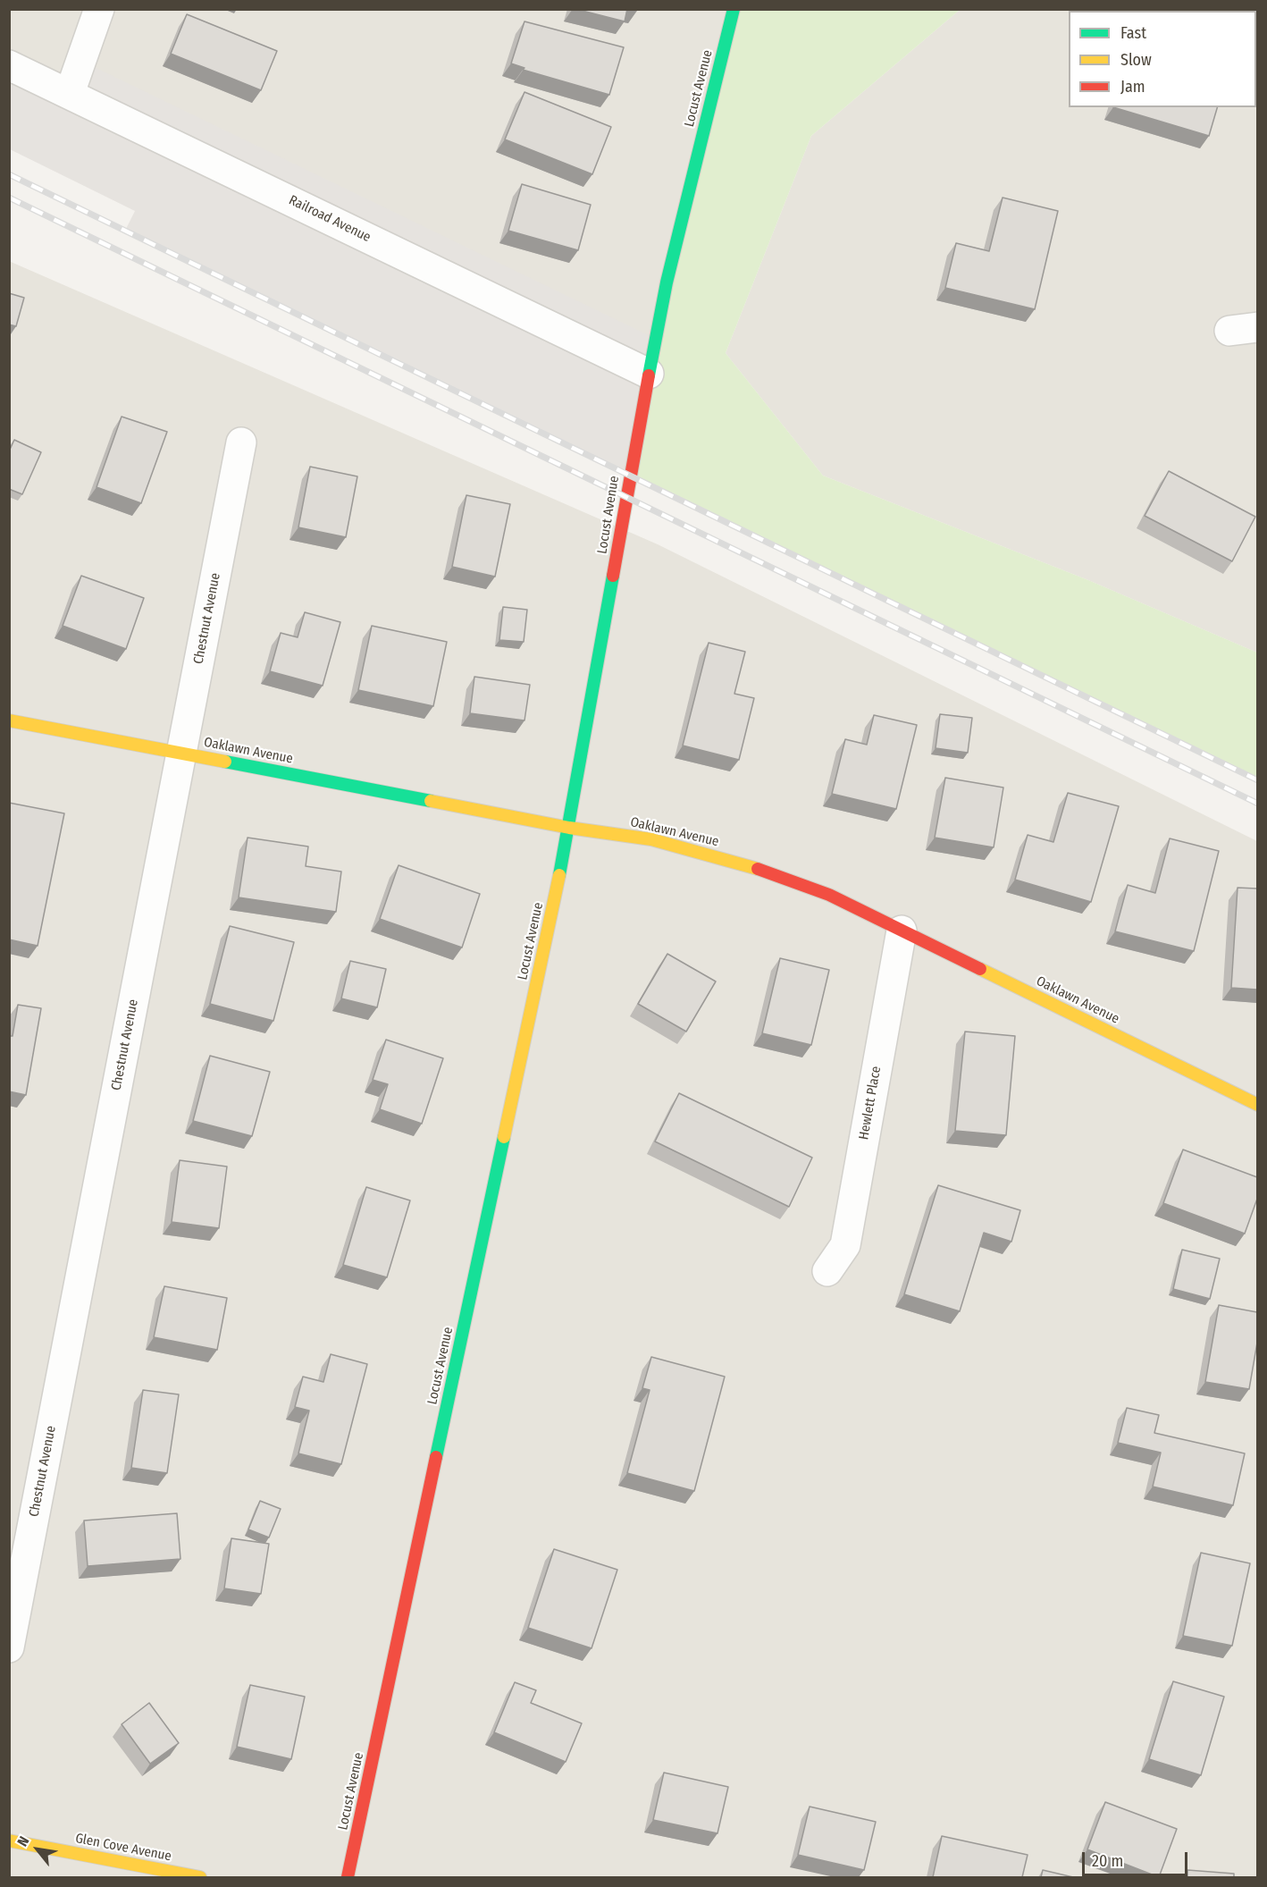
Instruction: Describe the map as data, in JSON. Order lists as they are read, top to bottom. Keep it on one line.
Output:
{"streets":{"street":["Locust Avenue","Railroad Avenue","Chestnut Avenue","Oaklawn Avenue","Hewlett Place","Glen Cove Avenue"]},"crossings":[["Locust Avenue","Railroad Avenue"],["Locust Avenue","Oaklawn Avenue"],["Chestnut Avenue","Oaklawn Avenue"],["Oaklawn Avenue","Hewlett Place"]],"legend":["Fast","Slow","Jam"],"scale_bar":"20 m","north":"top left"}
